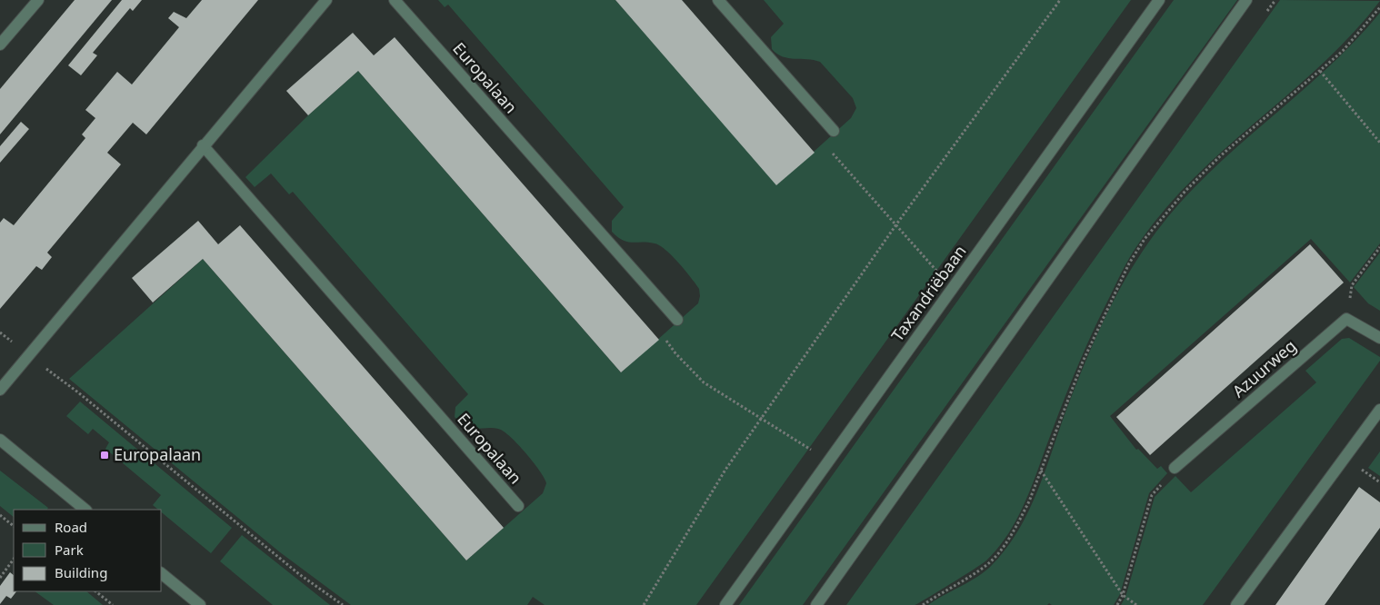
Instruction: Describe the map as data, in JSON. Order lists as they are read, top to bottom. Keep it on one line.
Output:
{"streets":{"street":["Europalaan","Taxandriëbaan","Azuurweg"]},"places":{"transit":["Europalaan"]},"legend":["Road","Park","Building"]}
